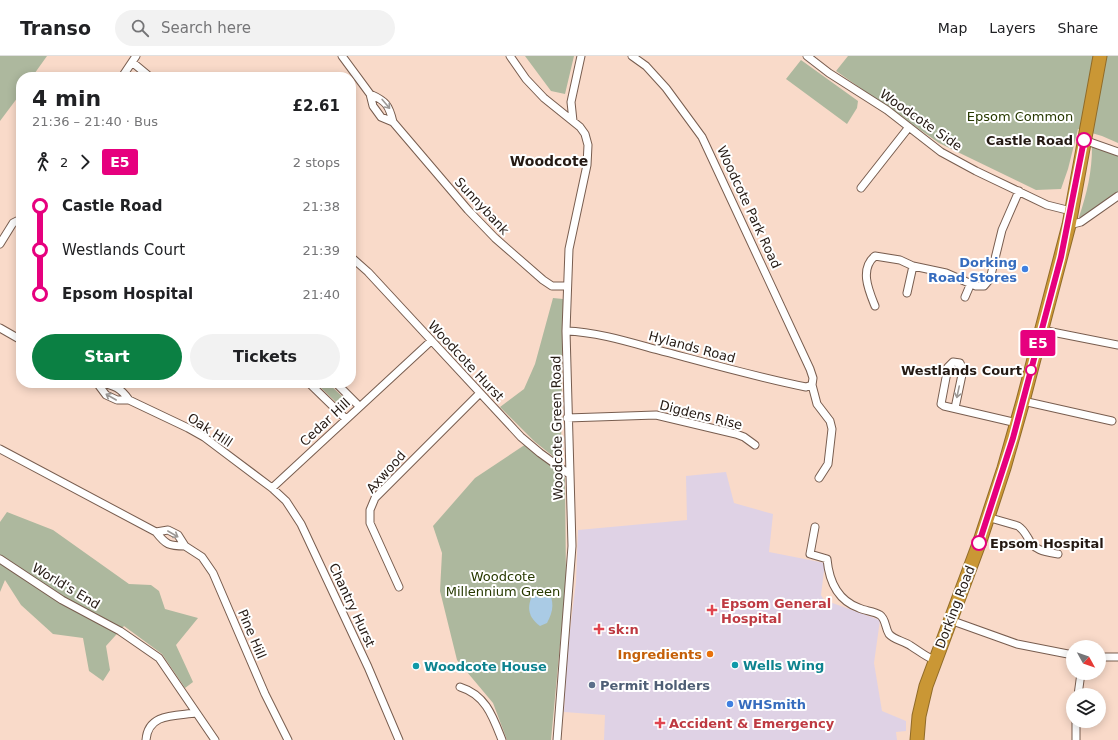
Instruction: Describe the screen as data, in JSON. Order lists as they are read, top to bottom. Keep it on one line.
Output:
{"streets":{"highway":["Dorking Road"],"street":["Woodcote Side","Sunnybank","Woodcote Park Road","Hylands Road","Woodcote Hurst","Digdens Rise","Cedar Hill","Woodcote Green Road","Oak Hill","Axwood","World's End","Chantry Hurst","Pine Hill"]},"crossings":[["Woodcote Side","Dorking Road"],["Sunnybank","Woodcote Green Road"],["Woodcote Park Road","Hylands Road"],["Hylands Road","Woodcote Green Road"],["Woodcote Hurst","Cedar Hill"],["Woodcote Hurst","Woodcote Green Road"],["Woodcote Hurst","Axwood"],["Digdens Rise","Woodcote Green Road"],["Cedar Hill","Oak Hill"],["Cedar Hill","Chantry Hurst"],["Oak Hill","Chantry Hurst"]],"districts":["Woodcote"],"parks":["Epsom Common","Woodcote Millennium Green"],"places":{"other":["Castle Road","Dorking Road Stores","Westlands Court","Epsom Hospital","Ingredients","Wells Wing","Woodcote House","Permit Holders","WHSmith"],"health":["Epsom General Hospital","sk:n","Accident & Emergency"]},"lines":["bus line E5"],"north":"bottom right","page":{"header":"Transo","search":"Search here","nav":["Map","Layers","Share"],"on_map":"E5","heading":["4 min","21:36 – 21:40 · Bus","£2.61"],"legs":["2","E5","2 stops"],"list":[{"name":"Castle Road","value":"21:38"},{"name":"Westlands Court","value":"21:39"},{"name":"Epsom Hospital","value":"21:40"}],"buttons":["Start","Tickets"]}}
